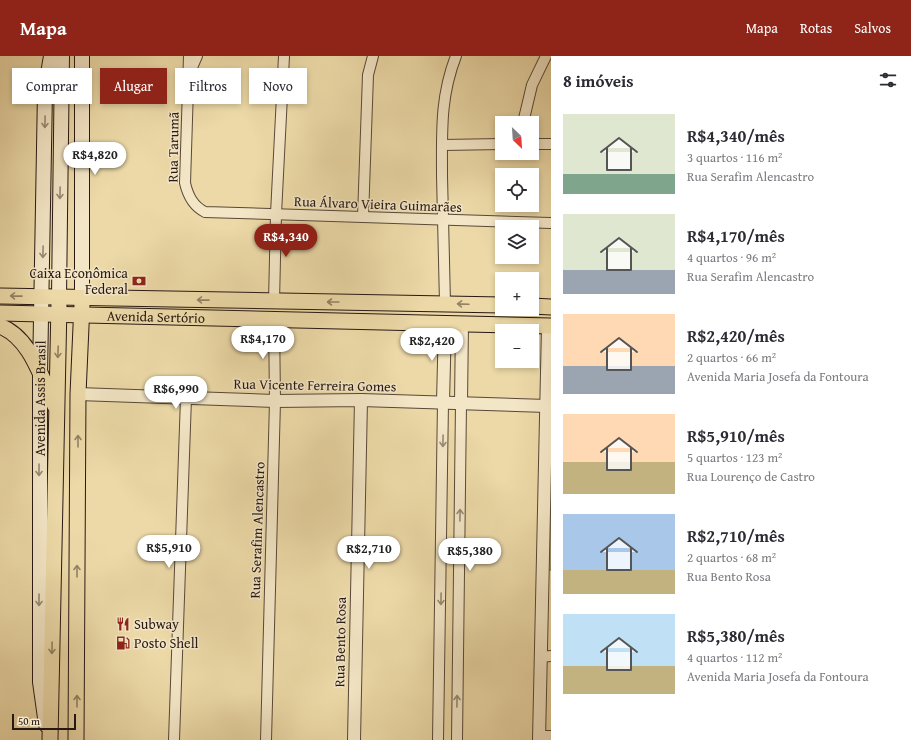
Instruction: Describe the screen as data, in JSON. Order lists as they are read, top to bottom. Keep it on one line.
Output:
{"streets":{"main road":["Avenida Sertório","Avenida Assis Brasil"],"street":["Rua Tarumã","Rua Álvaro Vieira Guimarães","Rua Vicente Ferreira Gomes","Rua Serafim Alencastro","Rua Bento Rosa"]},"crossings":[["Rua Tarumã","Rua Álvaro Vieira Guimarães"],["Avenida Sertório","Avenida Assis Brasil"],["Avenida Sertório","Rua Serafim Alencastro"],["Rua Vicente Ferreira Gomes","Rua Serafim Alencastro"],["Rua Vicente Ferreira Gomes","Rua Bento Rosa"]],"places":{"bank":["Caixa Econômica Federal"],"restaurant":["Subway"],"fuel station":["Posto Shell"]},"scale_bar":"50 m","north":"bottom right","page":{"header":"Mapa","nav":["Mapa","Rotas","Salvos"],"heading":"8 imóveis","chip":["Comprar","Alugar","Filtros","Novo"],"list":[{"name":"R$4,340/mês","note":"3 quartos · 116 m² · Rua Serafim Alencastro"},{"name":"R$4,170/mês","note":"4 quartos · 96 m² · Rua Serafim Alencastro"},{"name":"R$2,420/mês","note":"2 quartos · 66 m² · Avenida Maria Josefa da Fontoura"},{"name":"R$5,910/mês","note":"5 quartos · 123 m² · Rua Lourenço de Castro"},{"name":"R$2,710/mês","note":"2 quartos · 68 m² · Rua Bento Rosa"},{"name":"R$5,380/mês","note":"4 quartos · 112 m² · Avenida Maria Josefa da Fontoura"}],"map_buttons":["+","−"],"price":["R$4,820","R$4,340","R$4,170","R$2,420","R$6,990","R$5,910","R$2,710","R$5,380"],"scale":"50 m"}}
